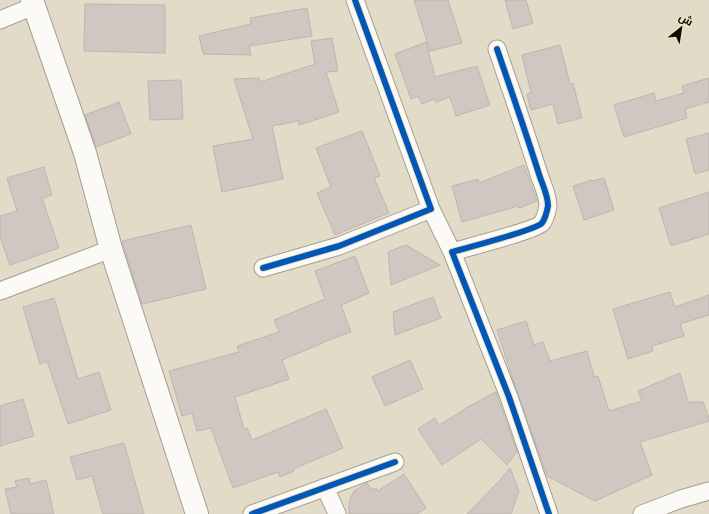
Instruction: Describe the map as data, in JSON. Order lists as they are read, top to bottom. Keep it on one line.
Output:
{"north":"top right"}
